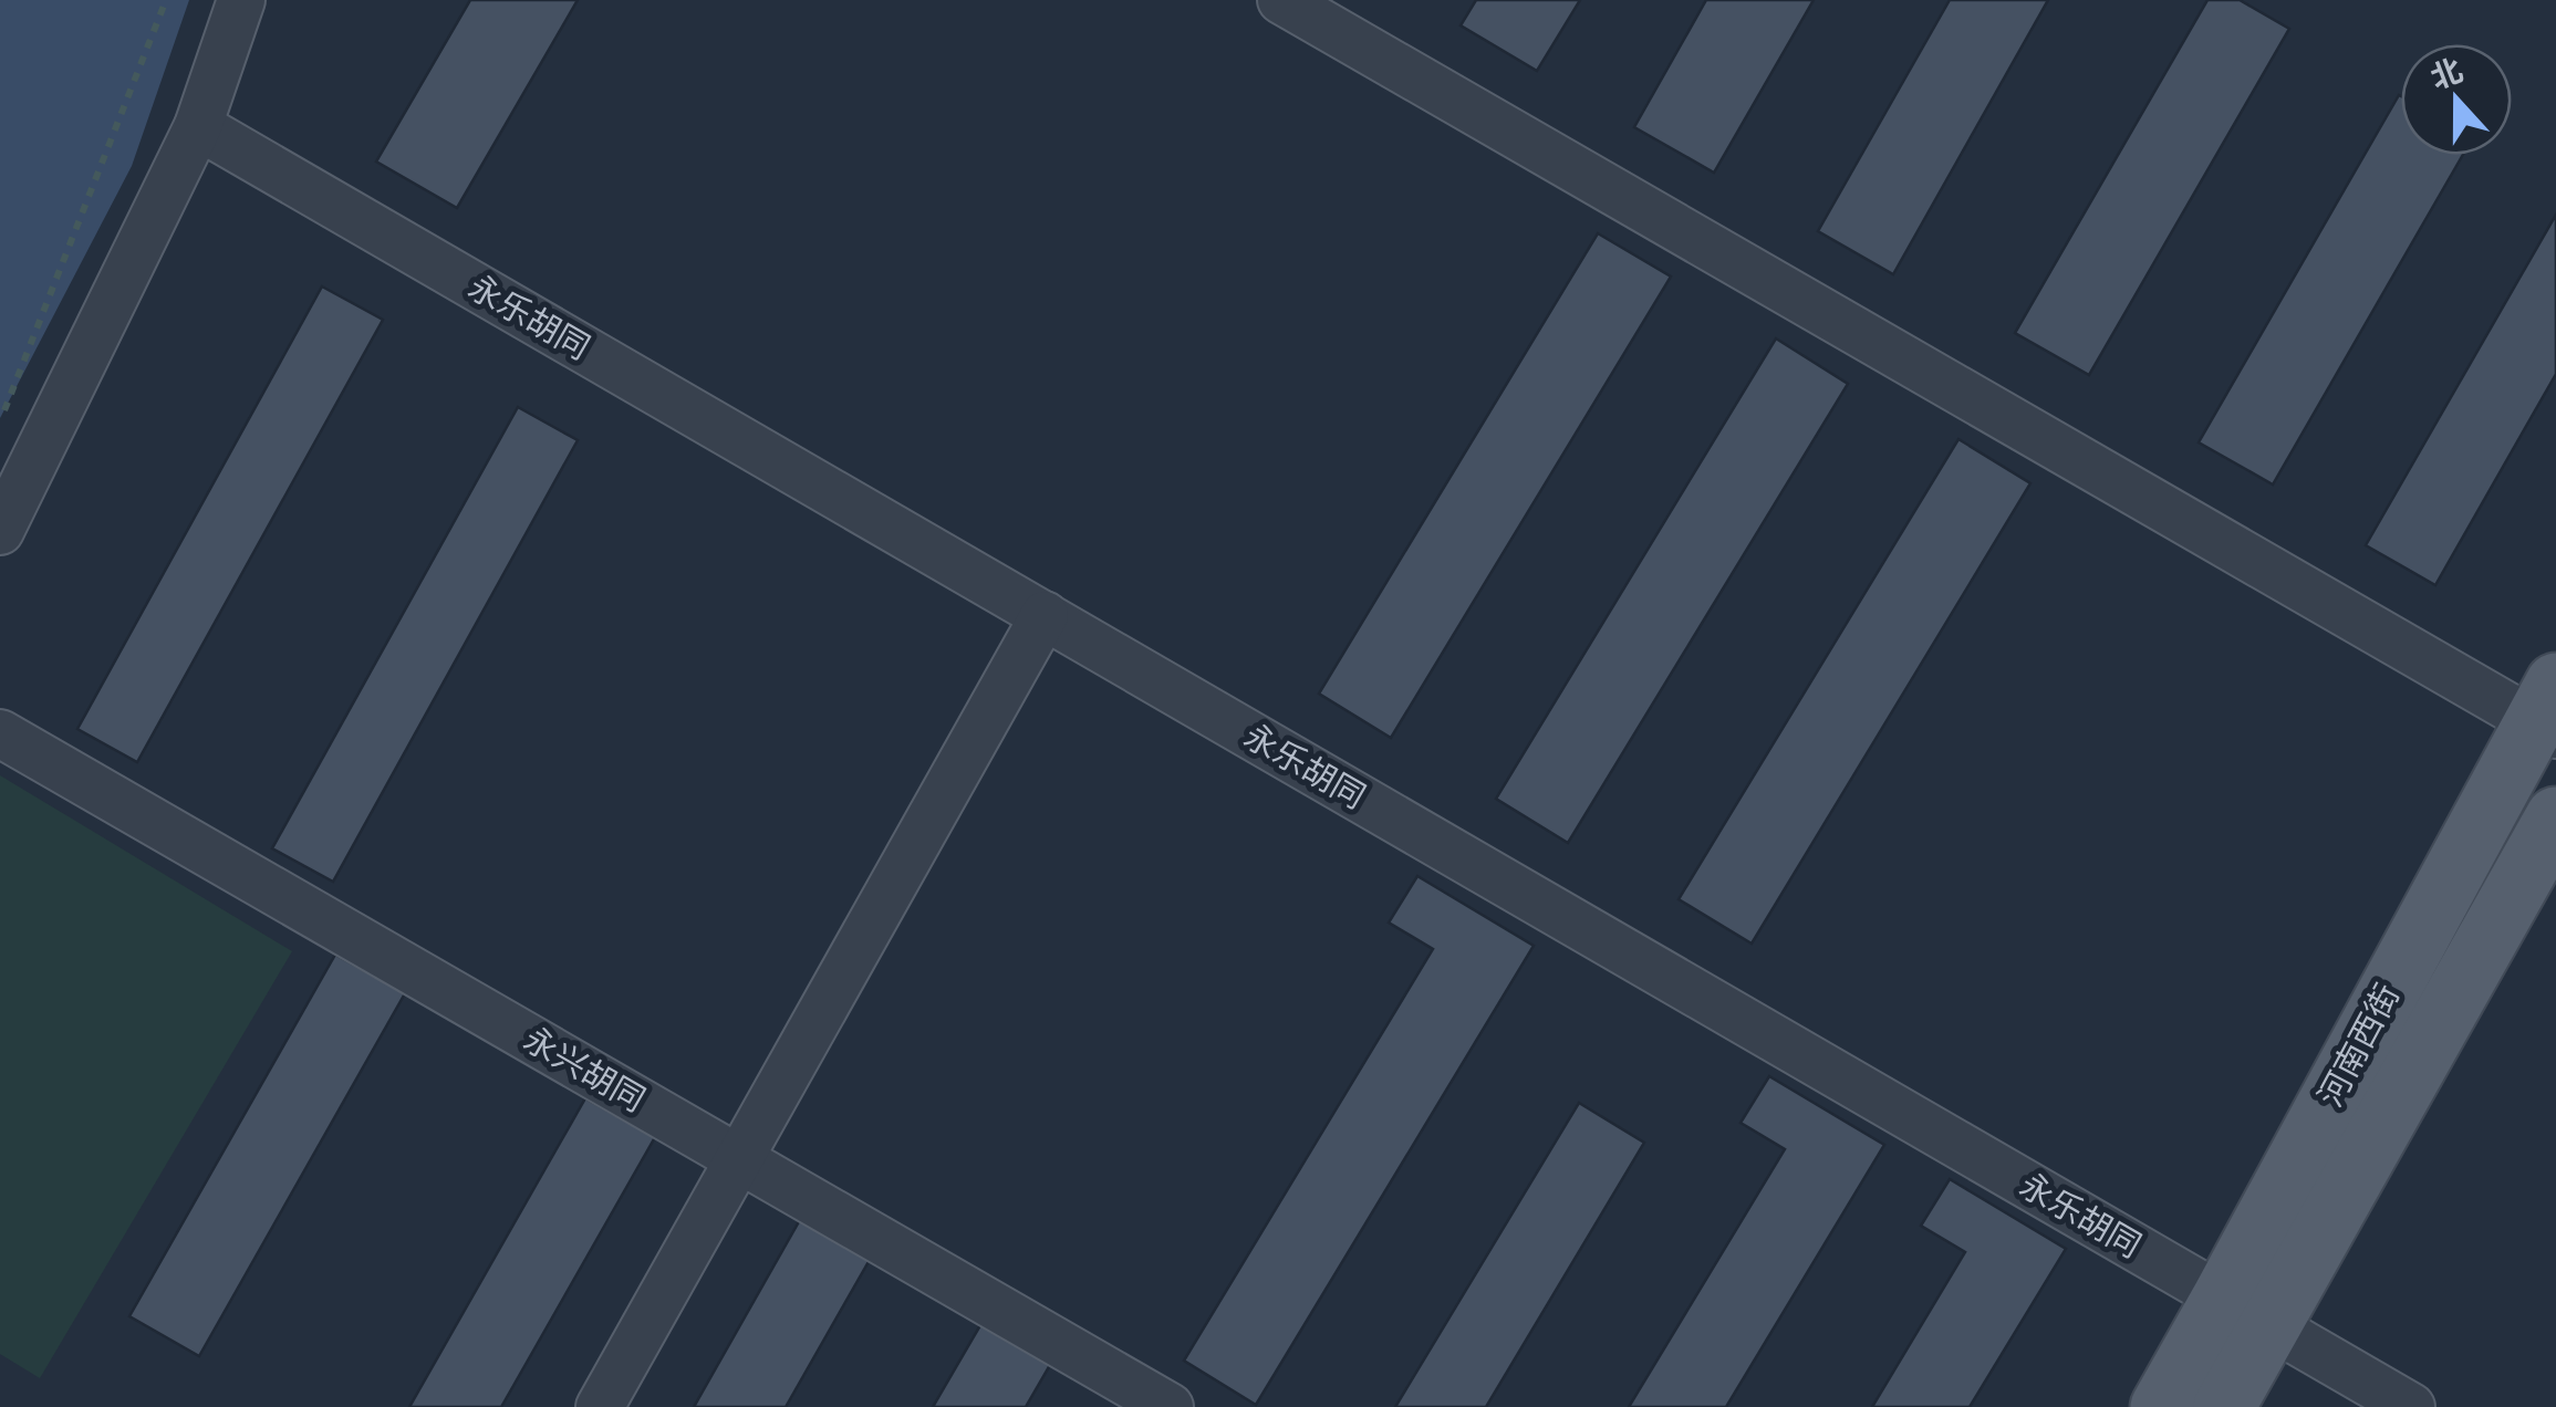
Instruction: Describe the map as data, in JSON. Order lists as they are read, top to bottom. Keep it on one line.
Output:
{"streets":{"main road":["河南西街"],"street":["永乐胡同","永兴胡同"]},"crossings":[["永乐胡同","河南西街"]],"north":"top"}
